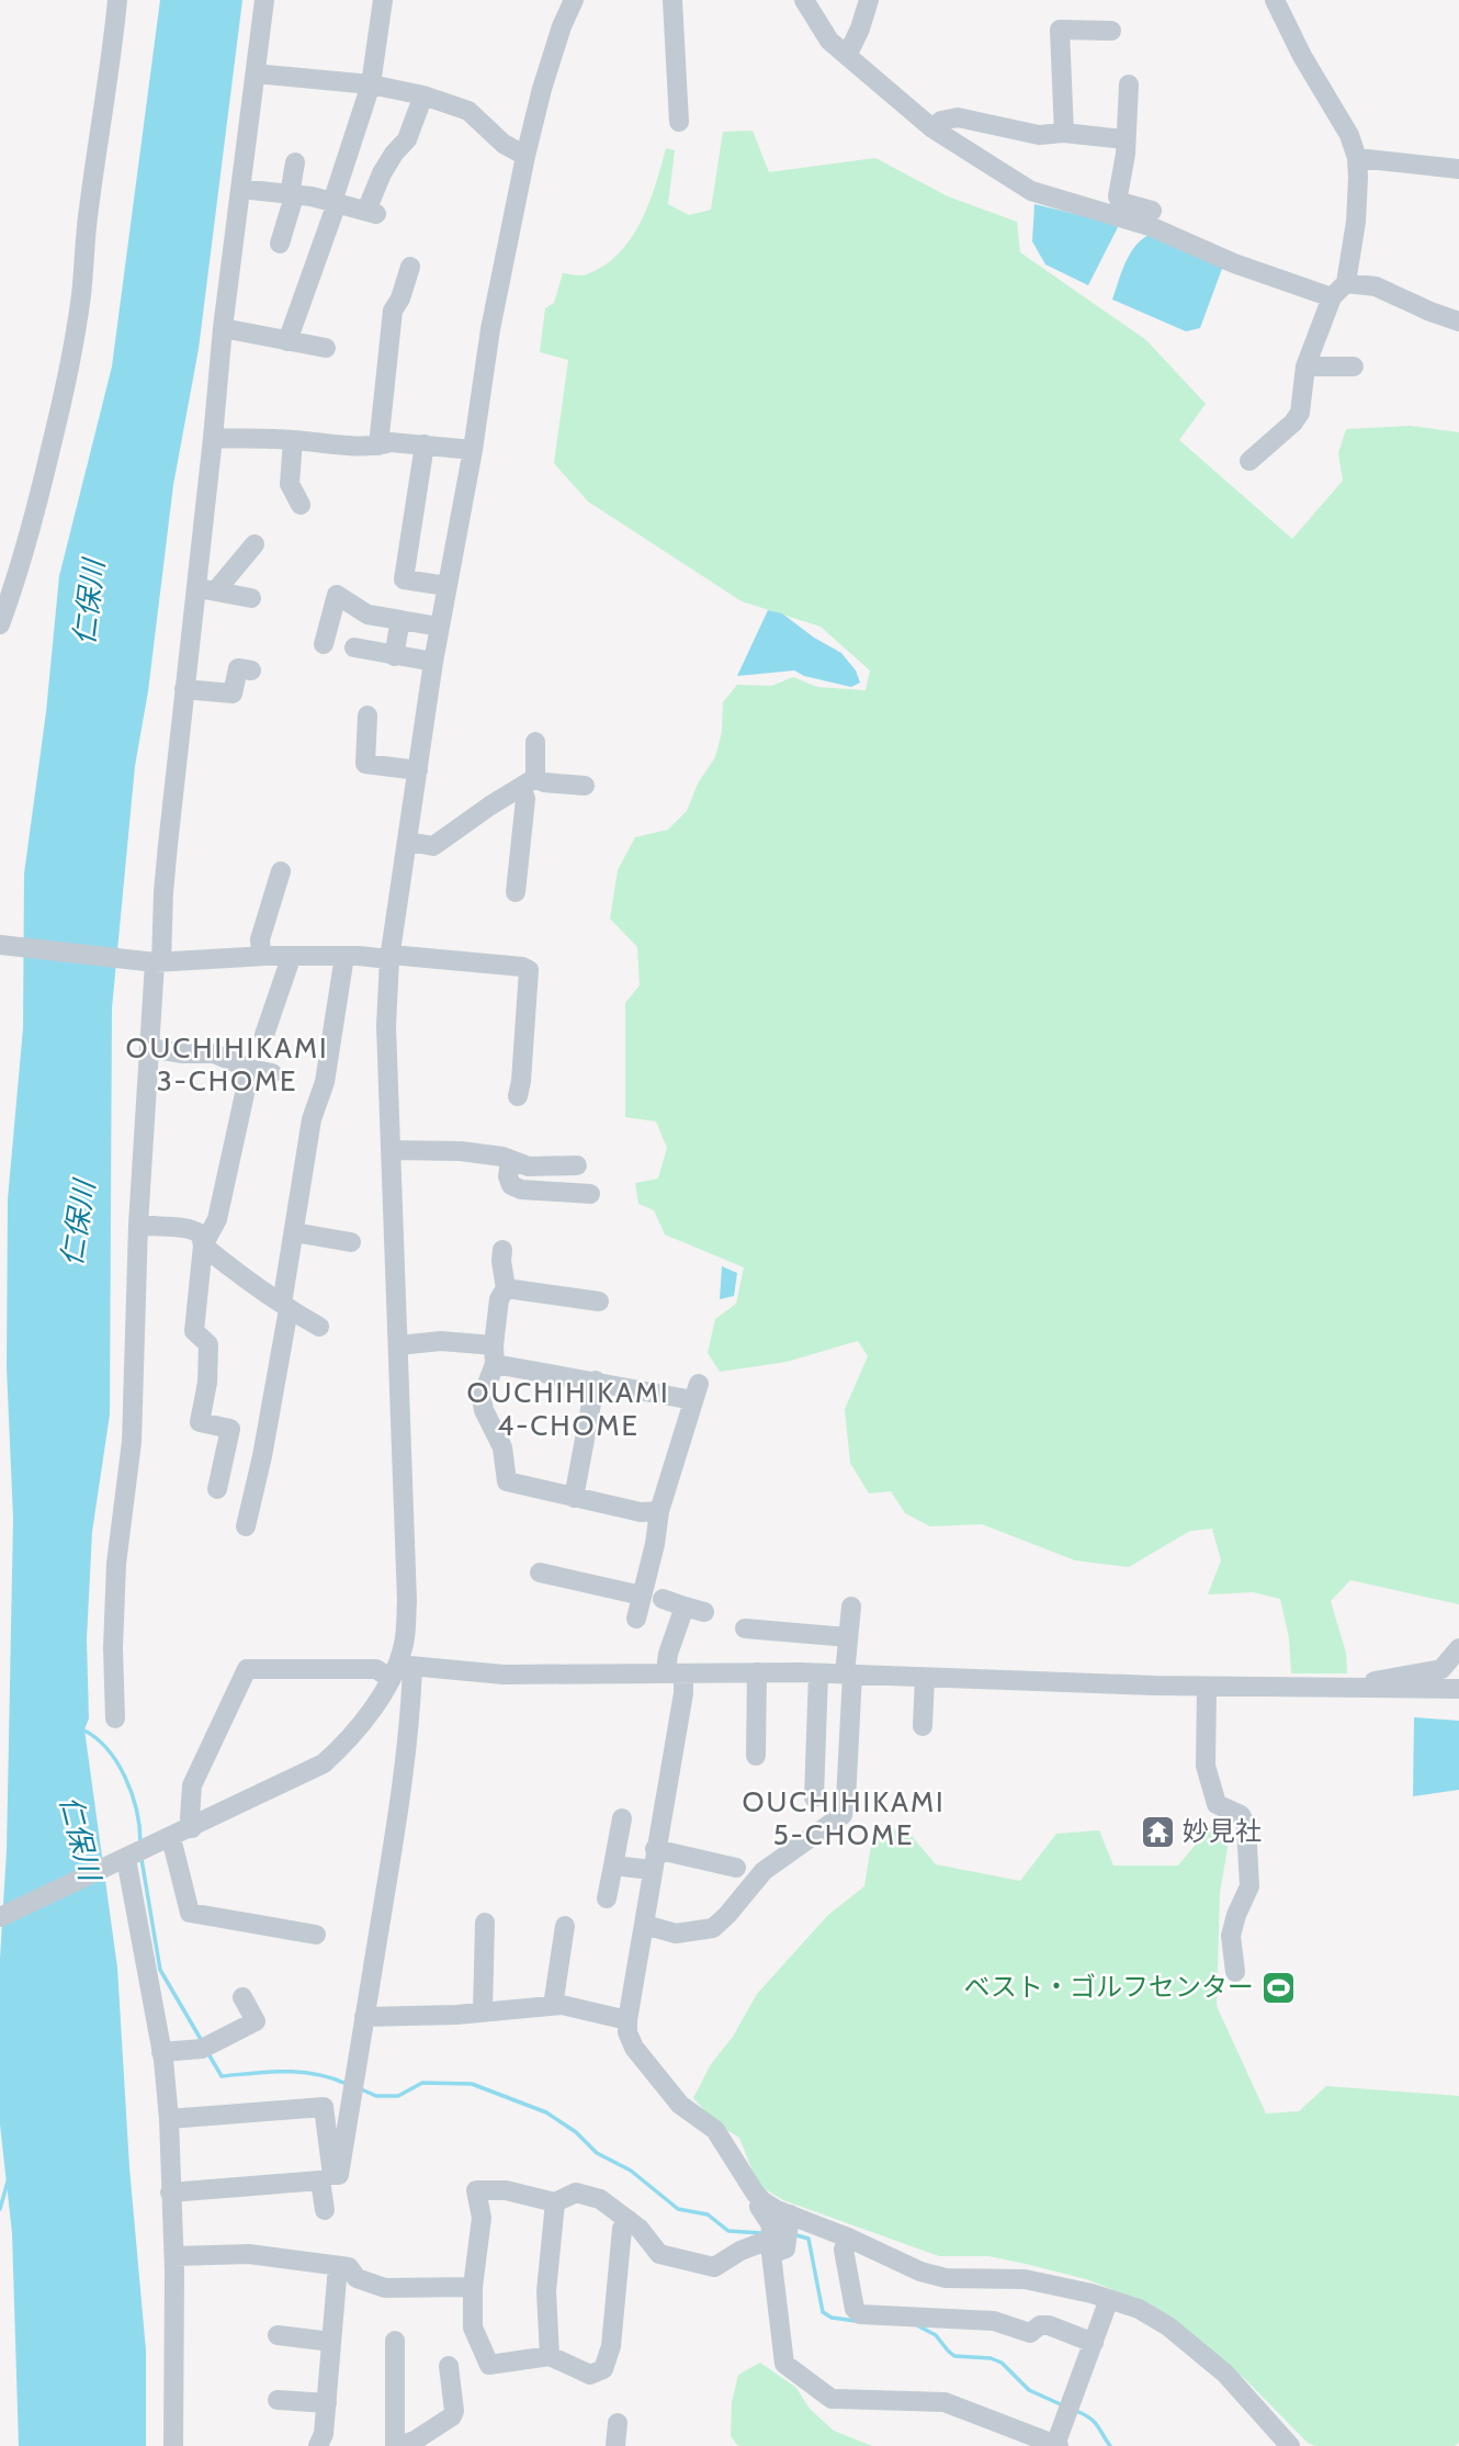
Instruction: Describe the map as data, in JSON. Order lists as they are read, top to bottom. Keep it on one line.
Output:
{"districts":["OUCHIHIKAMI 3-CHOME","OUCHIHIKAMI 4-CHOME","OUCHIHIKAMI 5-CHOME"],"water":["仁保川"],"places":{"temple":["妙見社"],"sports":["ベスト・ゴルフセンター"]}}
